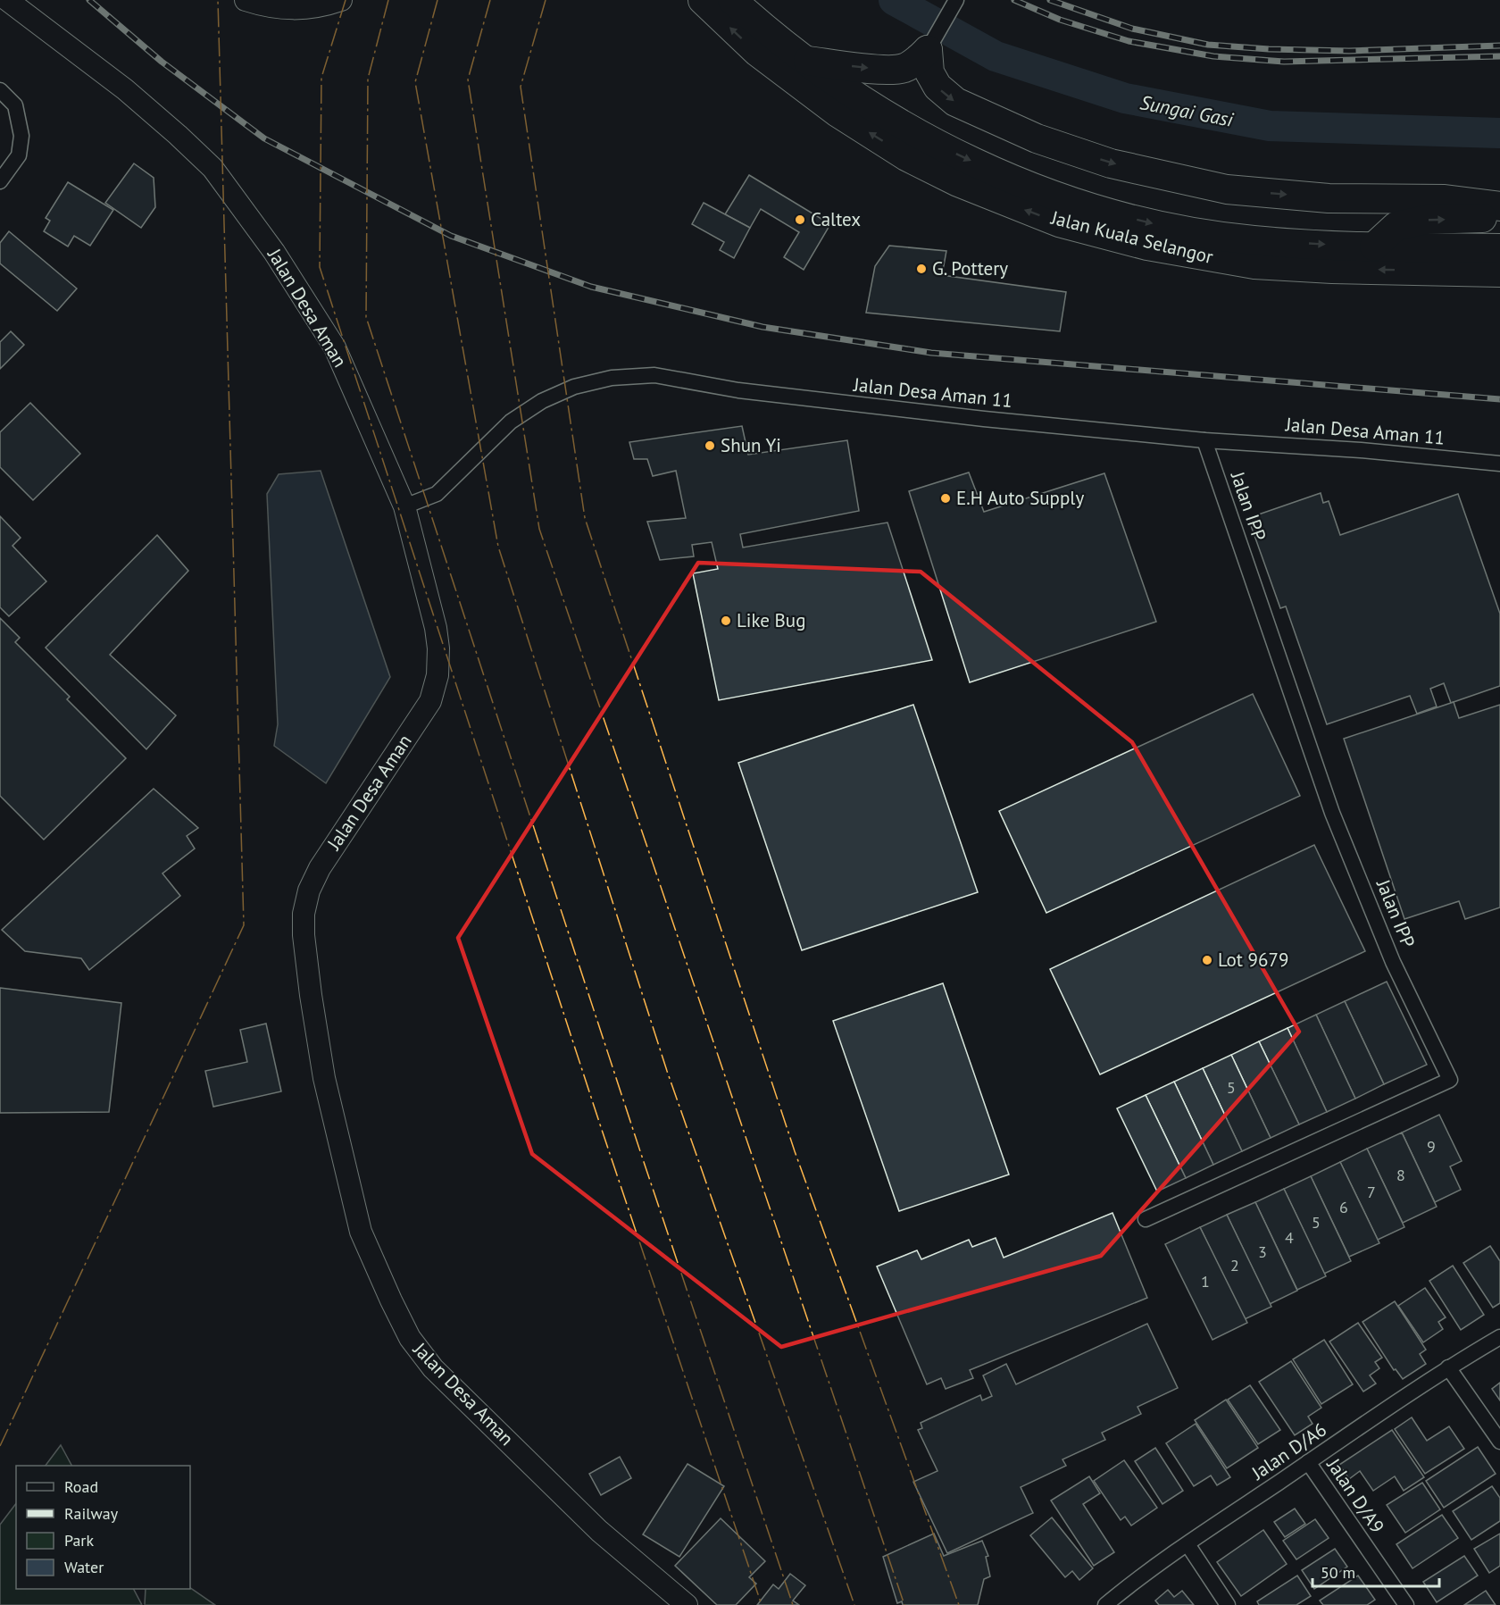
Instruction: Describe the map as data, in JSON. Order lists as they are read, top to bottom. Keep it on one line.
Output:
{"streets":{"highway":["Jalan Kuala Selangor"],"street":["Jalan Desa Aman","Jalan Desa Aman 11","Jalan IPP","Jalan D/A6","Jalan D/A9"]},"crossings":[["Jalan Desa Aman","Jalan Desa Aman 11"],["Jalan Desa Aman 11","Jalan IPP"],["Jalan D/A6","Jalan D/A9"]],"water":["Sungai Gasi"],"places":["Caltex","G. Pottery","Shun Yi","E.H Auto Supply","Like Bug","Lot 9679"],"house_numbers":["5","9","8","7","6","5","4","3","2","1"],"legend":["Road","Railway","Park","Water"],"scale_bar":"50 m"}
